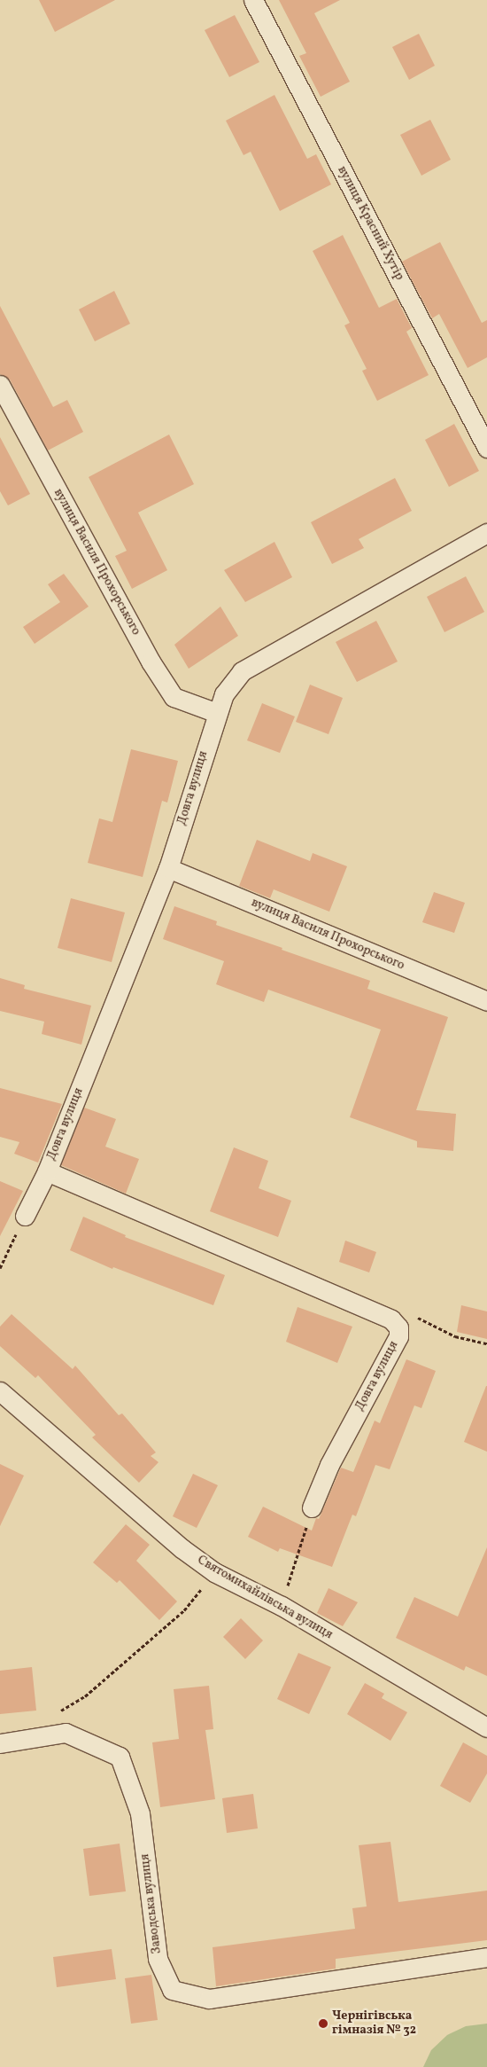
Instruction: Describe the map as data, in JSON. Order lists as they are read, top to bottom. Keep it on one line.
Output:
{"streets":{"street":["вулиця Красний Хутір","вулиця Василя Прохорського","Довга вулиця","Святомихайлівська вулиця","Заводська вулиця"]},"crossings":[["вулиця Василя Прохорського","Довга вулиця"]],"places":["Чернігівська гімназія № 32"]}
